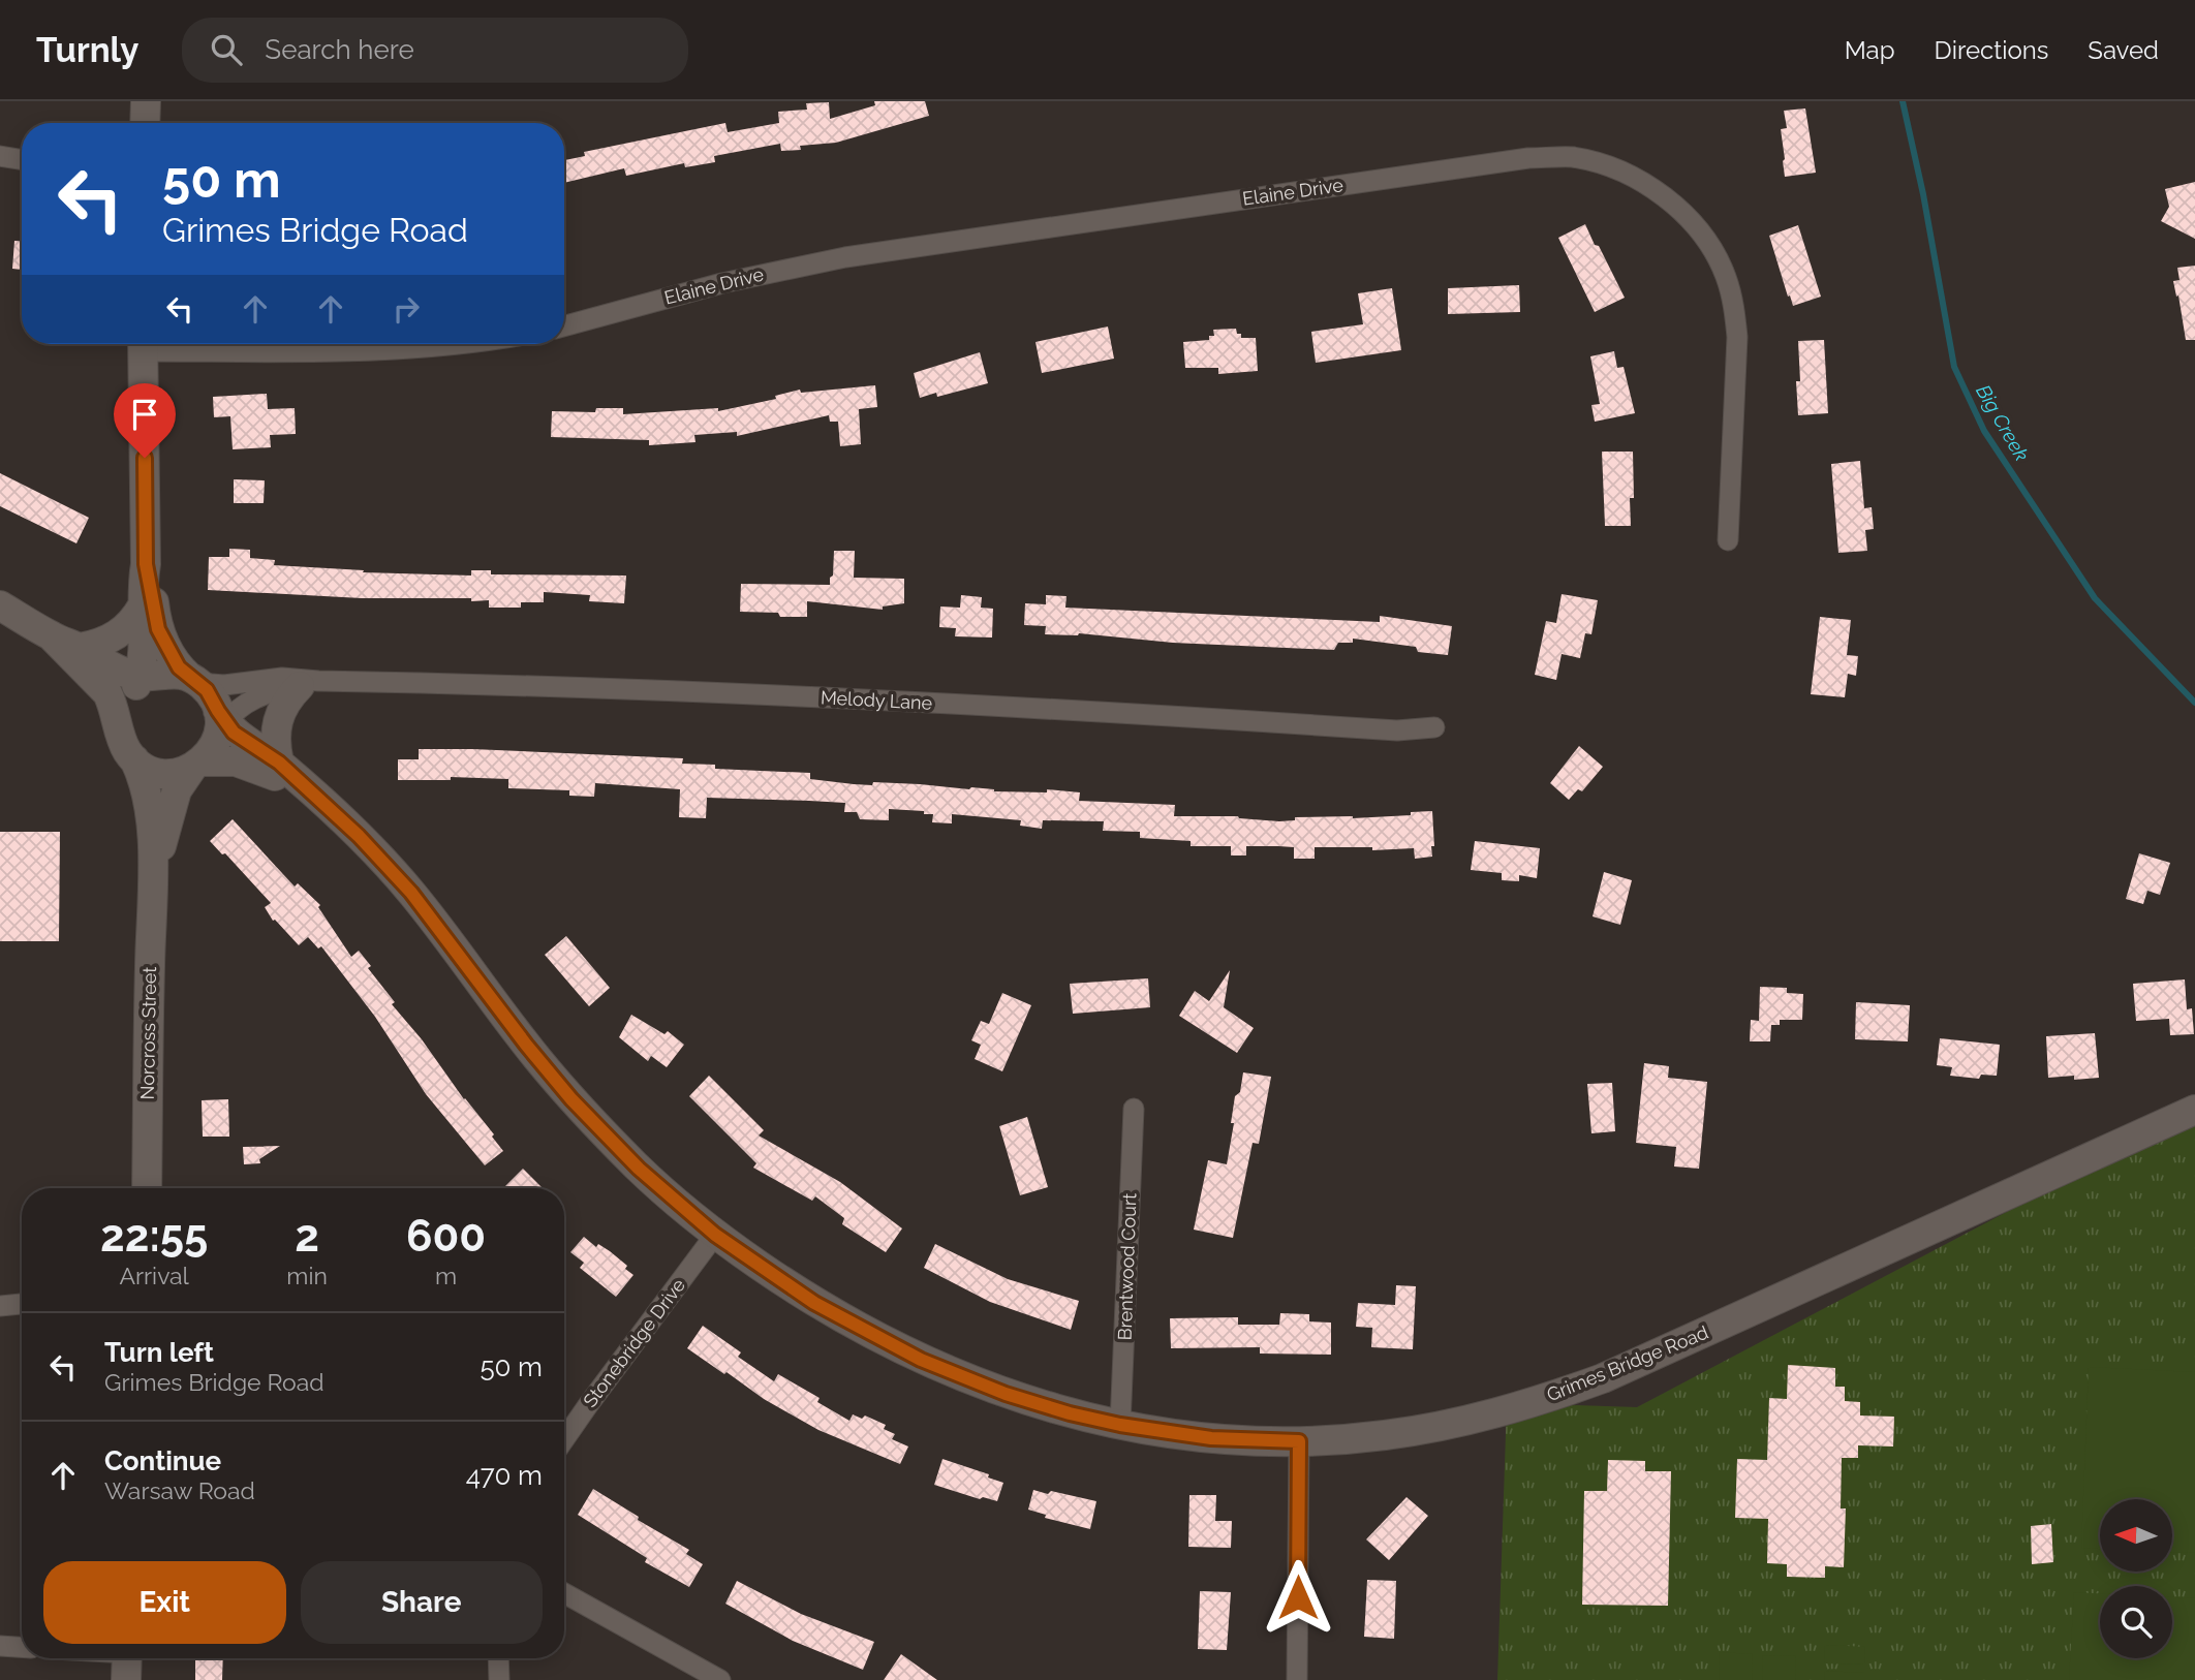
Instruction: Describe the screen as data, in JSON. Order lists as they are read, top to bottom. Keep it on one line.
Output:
{"streets":{"street":["Elaine Drive","Melody Lane","Norcross Street","Brentwood Court","Stonebridge Drive","Grimes Bridge Road"]},"crossings":[["Melody Lane","Norcross Street"],["Melody Lane","Grimes Bridge Road"],["Norcross Street","Grimes Bridge Road"],["Brentwood Court","Grimes Bridge Road"],["Stonebridge Drive","Grimes Bridge Road"]],"water":["Big Creek"],"north":"left","page":{"header":"Turnly","search":"Search here","nav":["Map","Directions","Saved"],"turn":["50 m","Grimes Bridge Road"],"eta":["22:55","Arrival","2","min","600","m"],"list":[{"name":"Turn left","note":"Grimes Bridge Road","value":"50 m"},{"name":"Continue","note":"Warsaw Road","value":"470 m"}],"buttons":["Exit","Share"]}}
